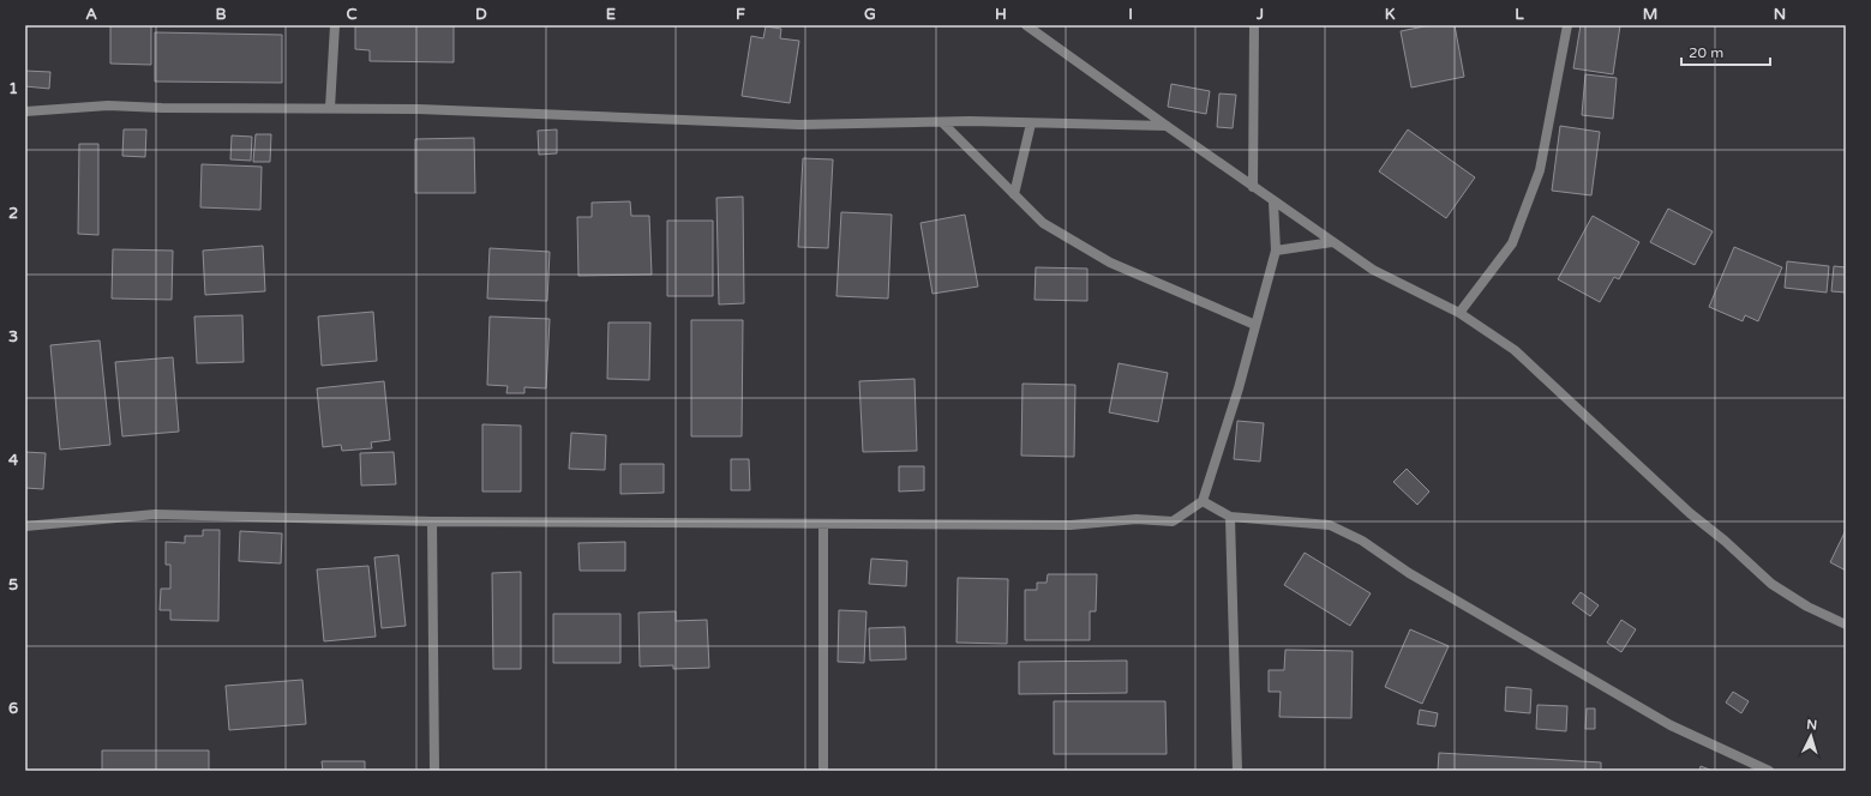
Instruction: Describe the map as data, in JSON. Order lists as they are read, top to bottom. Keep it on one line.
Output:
{"scale_bar":"20 m","north":"top","grid":{"columns":["A","B","C","D","E","F","G","H","I","J","K","L","M","N"],"rows":["1","2","3","4","5","6"]}}
